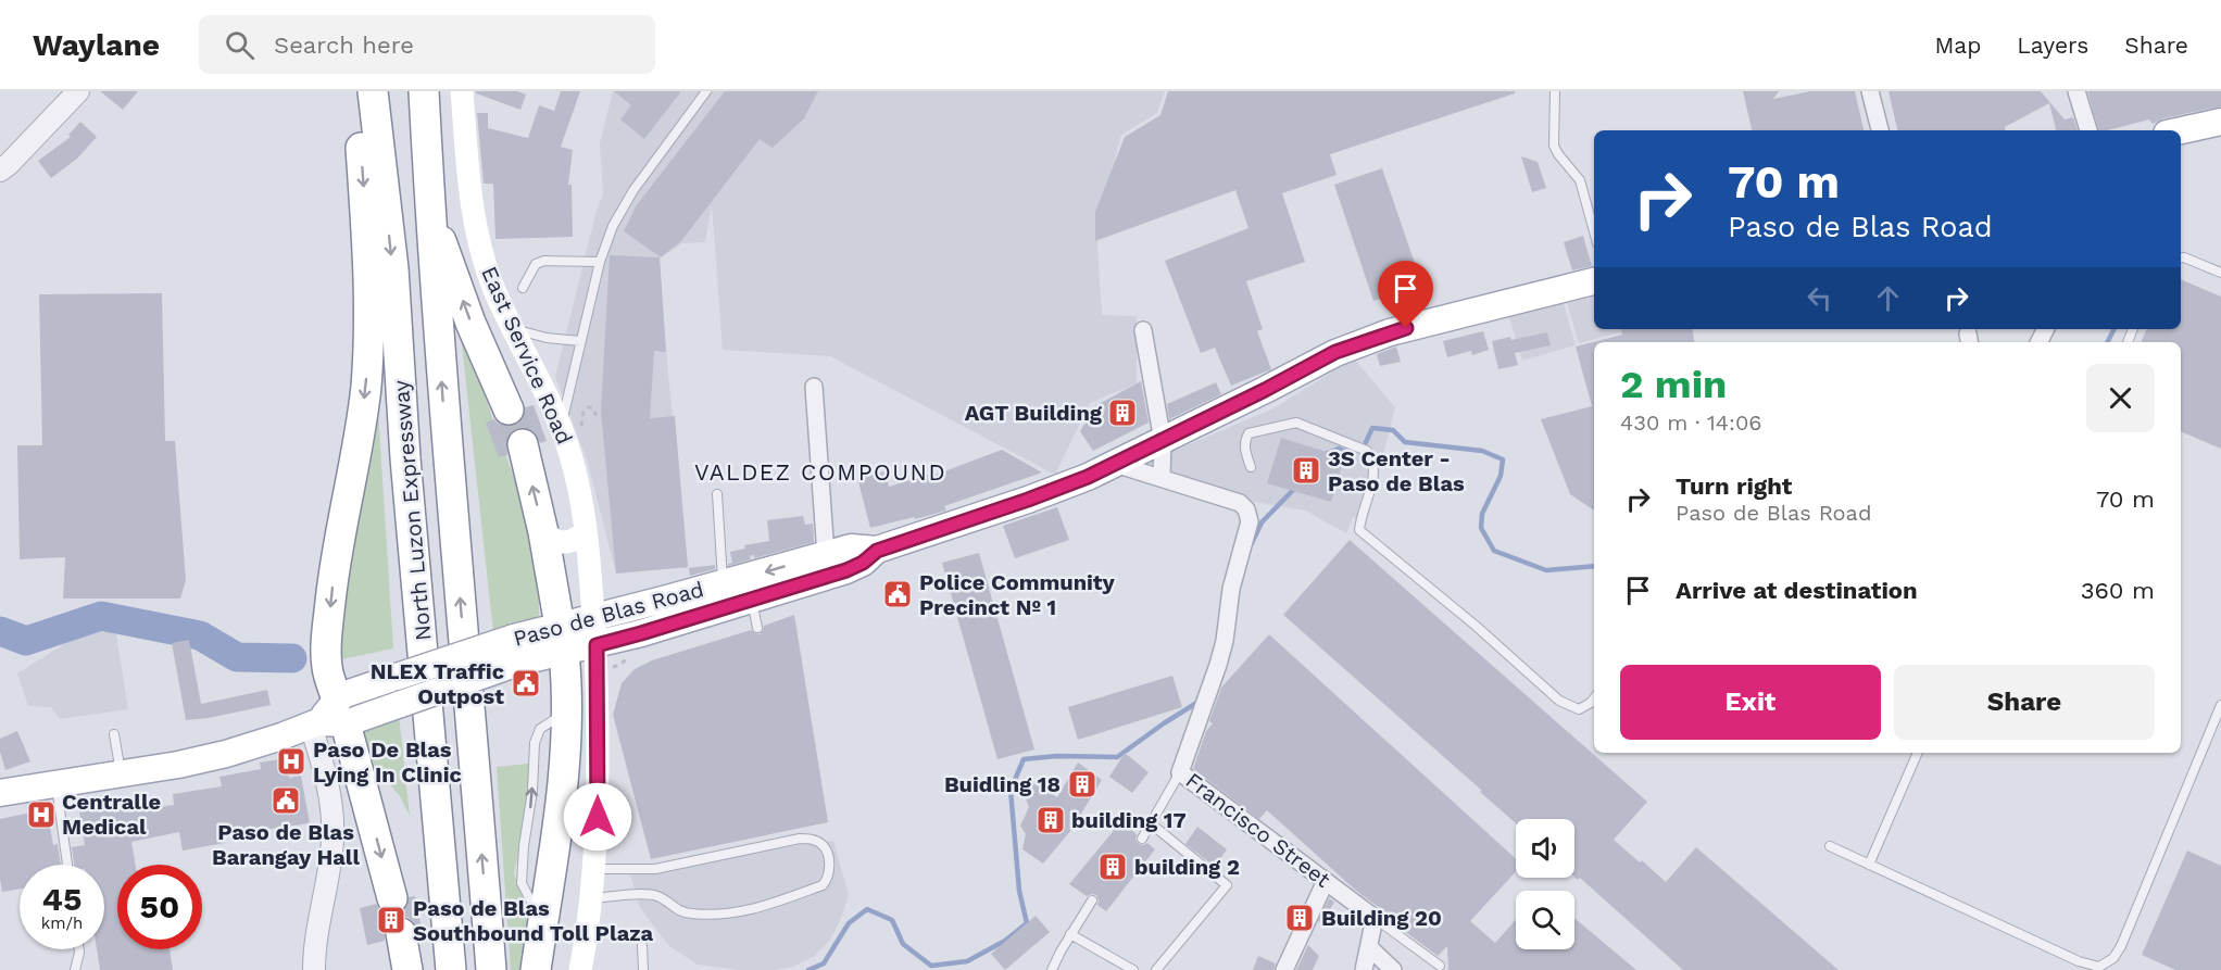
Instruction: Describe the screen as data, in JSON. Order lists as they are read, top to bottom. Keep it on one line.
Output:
{"streets":{"highway":["North Luzon Expressway"],"main road":["East Service Road","Paso de Blas Road"],"street":["Francisco Street"]},"crossings":[["East Service Road","Paso de Blas Road"],["Paso de Blas Road","Francisco Street"]],"districts":["VALDEZ COMPOUND"],"places":{"building":["AGT Building","3S Center - Paso de Blas","Buidling 18","building 17","building 2","Building 20","Paso de Blas Southbound Toll Plaza"],"public building":["Police Community Precinct № 1","NLEX Traffic Outpost","Paso de Blas Barangay Hall"],"hospital":["Paso De Blas Lying In Clinic","Centralle Medical"]},"page":{"header":"Waylane","search":"Search here","nav":["Map","Layers","Share"],"turn":["70 m","Paso de Blas Road"],"heading":["2 min","430 m · 14:06"],"list":[{"name":"Turn right","note":"Paso de Blas Road","value":"70 m"},{"name":"Arrive at destination","value":"360 m"}],"buttons":["Exit","Share"],"speed":"45 km/h","limit":"50"}}
